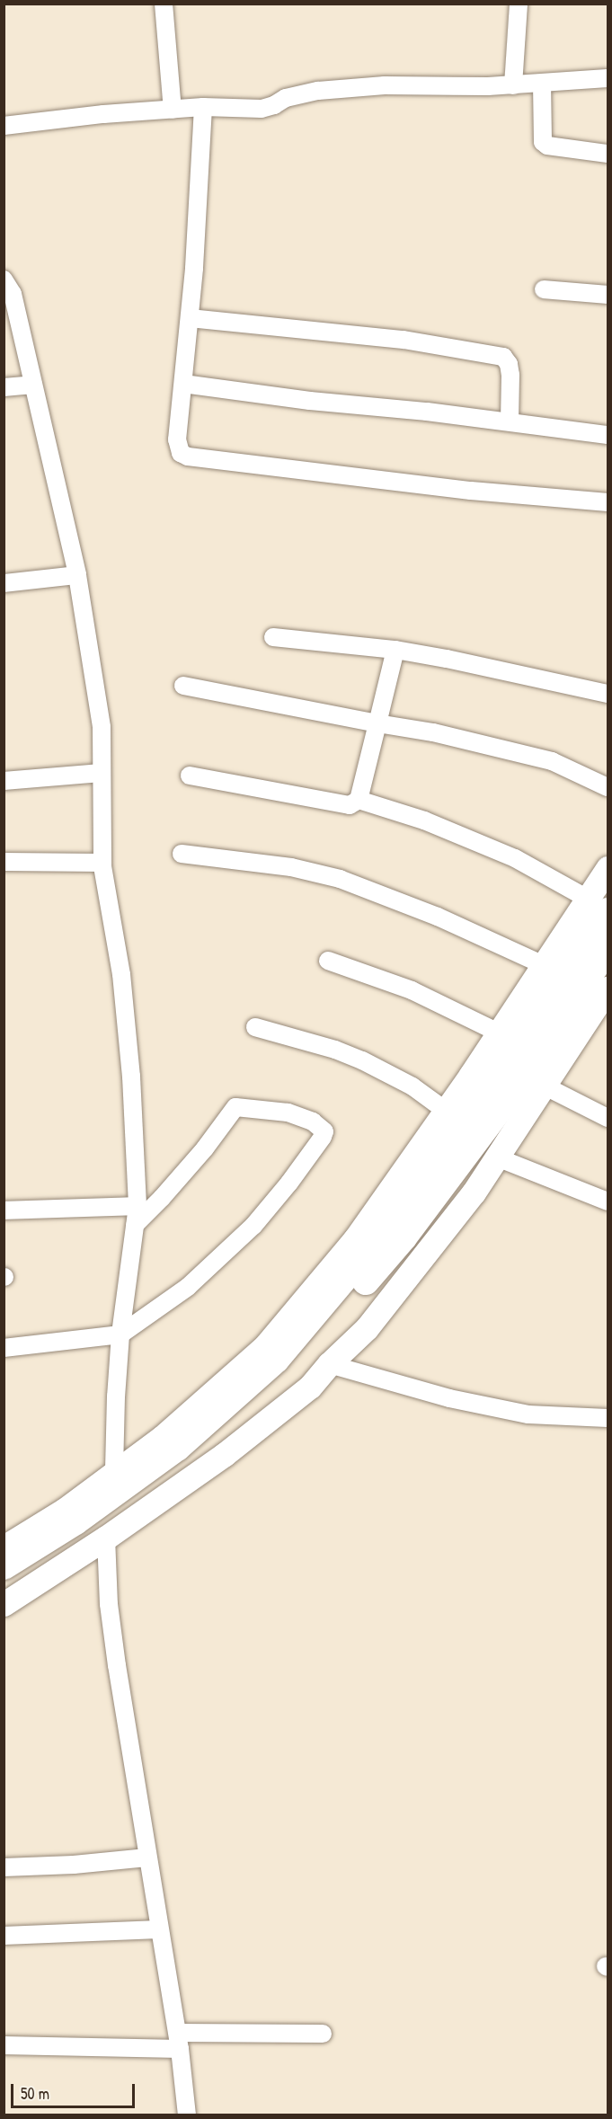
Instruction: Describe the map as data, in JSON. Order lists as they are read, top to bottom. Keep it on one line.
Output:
{"scale_bar":"50 m"}
